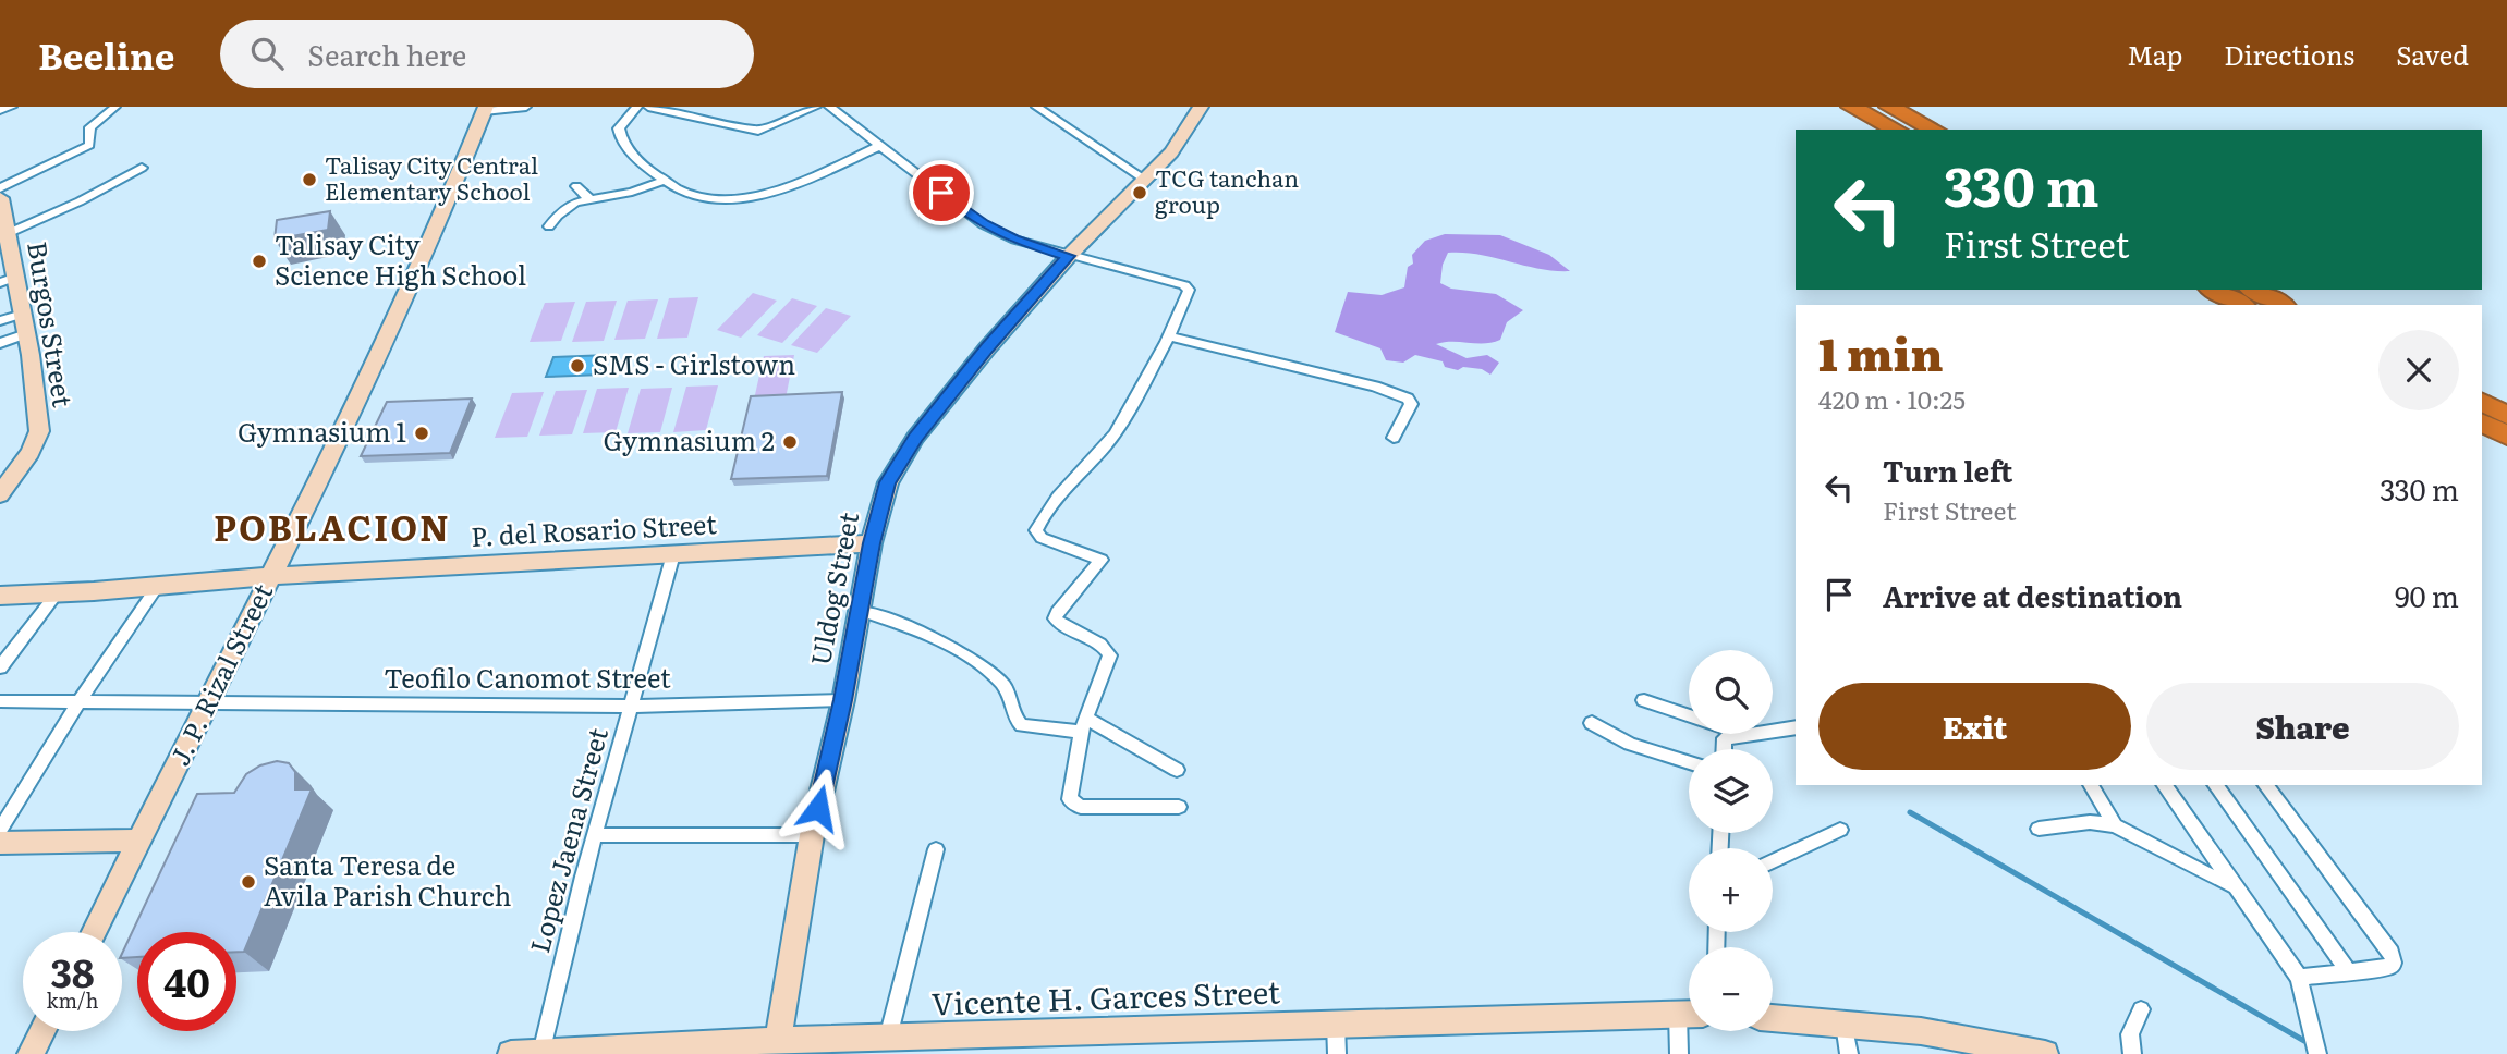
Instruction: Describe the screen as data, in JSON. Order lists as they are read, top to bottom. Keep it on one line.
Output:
{"streets":{"street":["Burgos Street","P. del Rosario Street","Uldog Street","J. P. Rizal Street","Teofilo Canomot Street","Lopez Jaena Street","Vicente H. Garces Street"]},"crossings":[["P. del Rosario Street","Uldog Street"],["P. del Rosario Street","J. P. Rizal Street"],["P. del Rosario Street","Lopez Jaena Street"],["Uldog Street","Teofilo Canomot Street"],["Uldog Street","Vicente H. Garces Street"],["J. P. Rizal Street","Teofilo Canomot Street"],["Teofilo Canomot Street","Lopez Jaena Street"],["Lopez Jaena Street","Vicente H. Garces Street"]],"districts":["POBLACION"],"places":["Talisay City Central Elementary School","TCG tanchan group","Talisay City Science High School","SMS - Girlstown","Gymnasium 1","Gymnasium 2","Santa Teresa de Avila Parish Church"],"page":{"header":"Beeline","search":"Search here","nav":["Map","Directions","Saved"],"turn":["330 m","First Street"],"heading":["1 min","420 m · 10:25"],"list":[{"name":"Turn left","note":"First Street","value":"330 m"},{"name":"Arrive at destination","value":"90 m"}],"map_buttons":["+","−"],"buttons":["Exit","Share"],"speed":"38 km/h","limit":"40"}}
